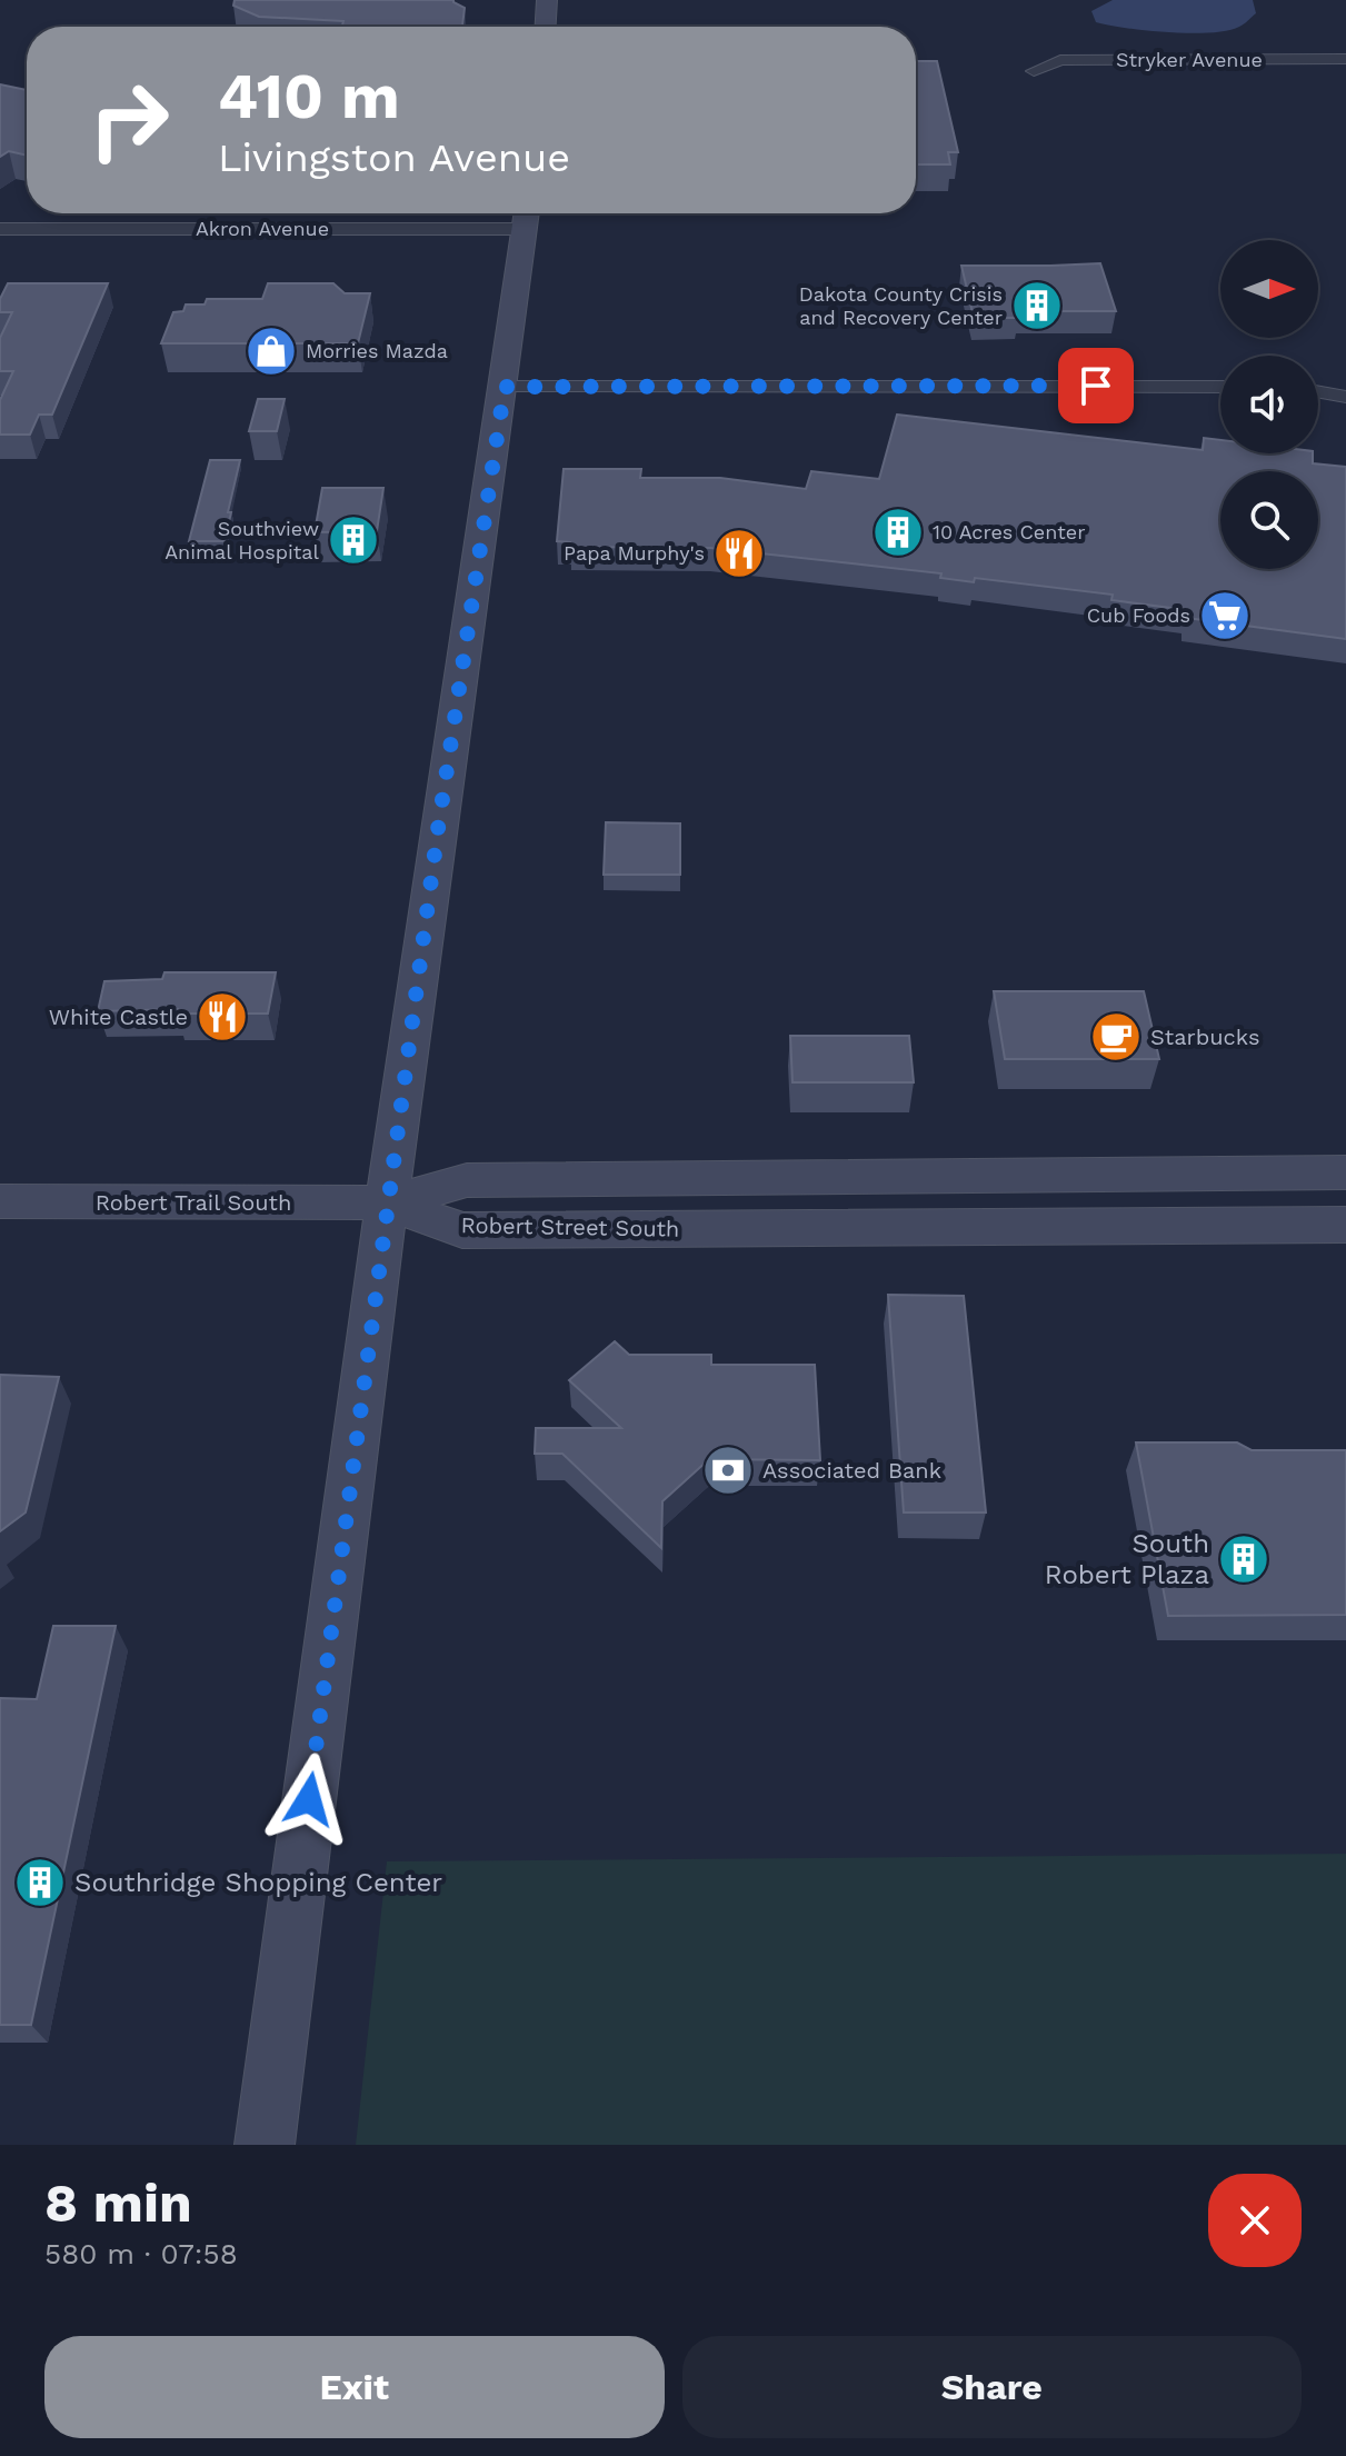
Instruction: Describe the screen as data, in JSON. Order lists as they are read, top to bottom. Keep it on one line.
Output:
{"streets":{"main road":["Robert Trail South","Robert Street South"],"street":["Stryker Avenue","Akron Avenue"]},"crossings":[["Robert Trail South","Robert Street South"]],"places":{"building":["Dakota County Crisis and Recovery Center","10 Acres Center","Southview Animal Hospital","South Robert Plaza","Southridge Shopping Center"],"shop":["Morries Mazda"],"restaurant":["Papa Murphy's","White Castle"],"supermarket":["Cub Foods"],"cafe":["Starbucks"],"bank":["Associated Bank"]},"north":"right","page":{"turn":["410 m","Livingston Avenue"],"heading":["8 min","580 m · 07:58"],"buttons":["Exit","Share"]}}
